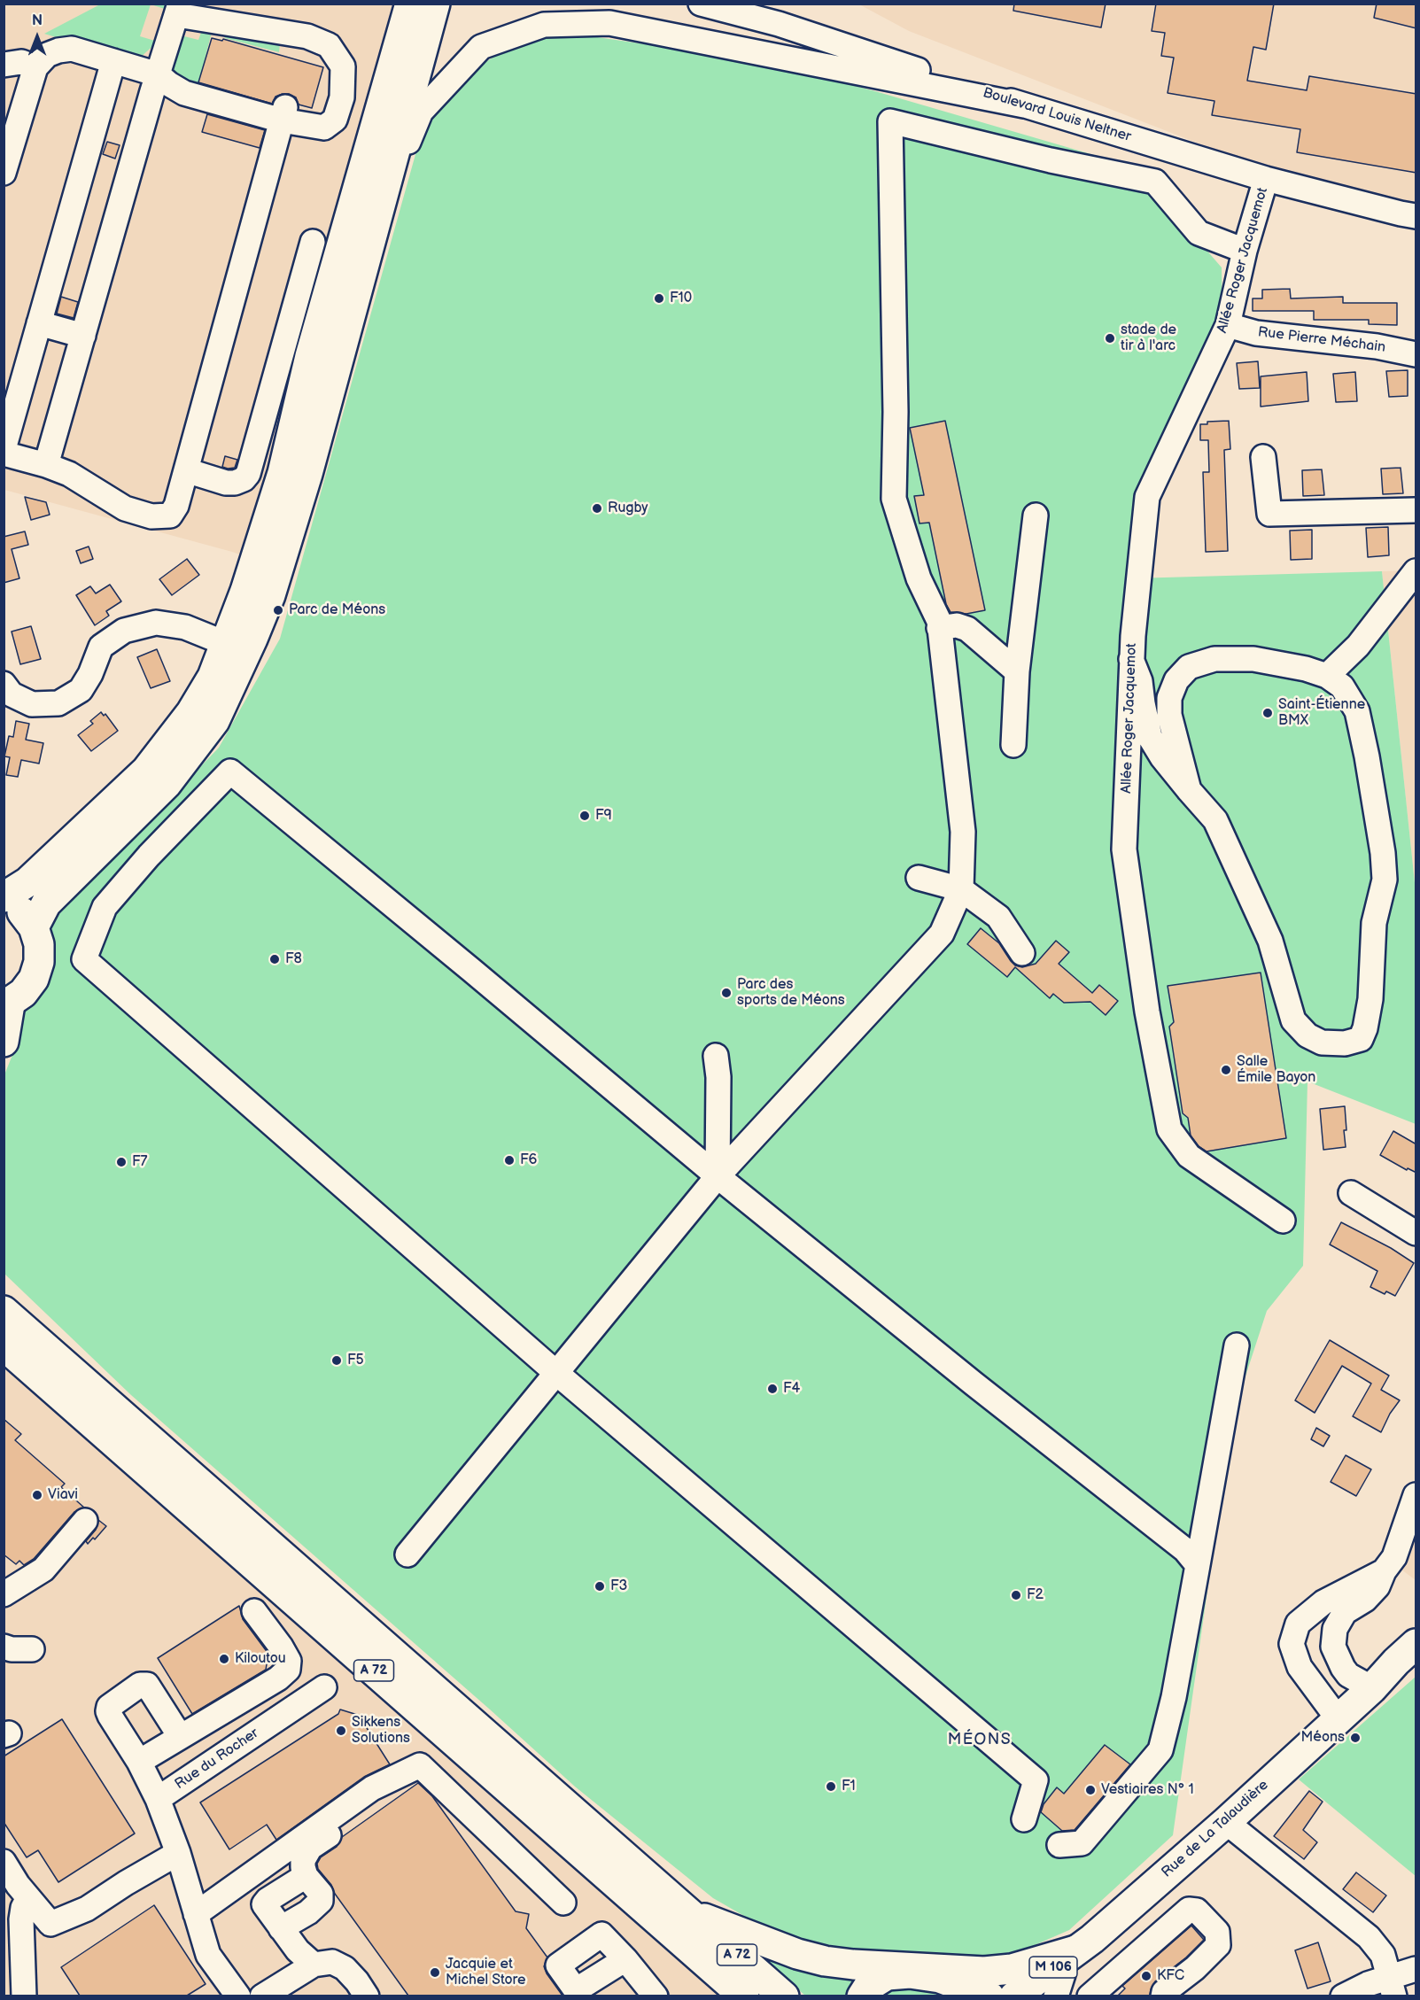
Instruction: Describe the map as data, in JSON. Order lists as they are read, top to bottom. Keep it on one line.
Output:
{"streets":{"main road":["A 72","Rue de La Talaudière","M 106"],"street":["Boulevard Louis Neltner","Allée Roger Jacquemot","Rue Pierre Méchain","Rue du Rocher"]},"crossings":[["Boulevard Louis Neltner","Allée Roger Jacquemot"],["Allée Roger Jacquemot","Rue Pierre Méchain"],["Rue de La Talaudière","M 106"]],"districts":["MÉONS"],"places":["F10","stade de tir à l'arc","Rugby","Parc de Méons","Saint-Étienne BMX","F9","F8","Parc des sports de Méons","Salle Émile Bayon","F6","F7","F5","F4","Viavi","F3","F2","Kiloutou","Sikkens Solutions","Méons","F1","Vestiaires N° 1","Jacquie et Michel Store","KFC"],"north":"top"}
